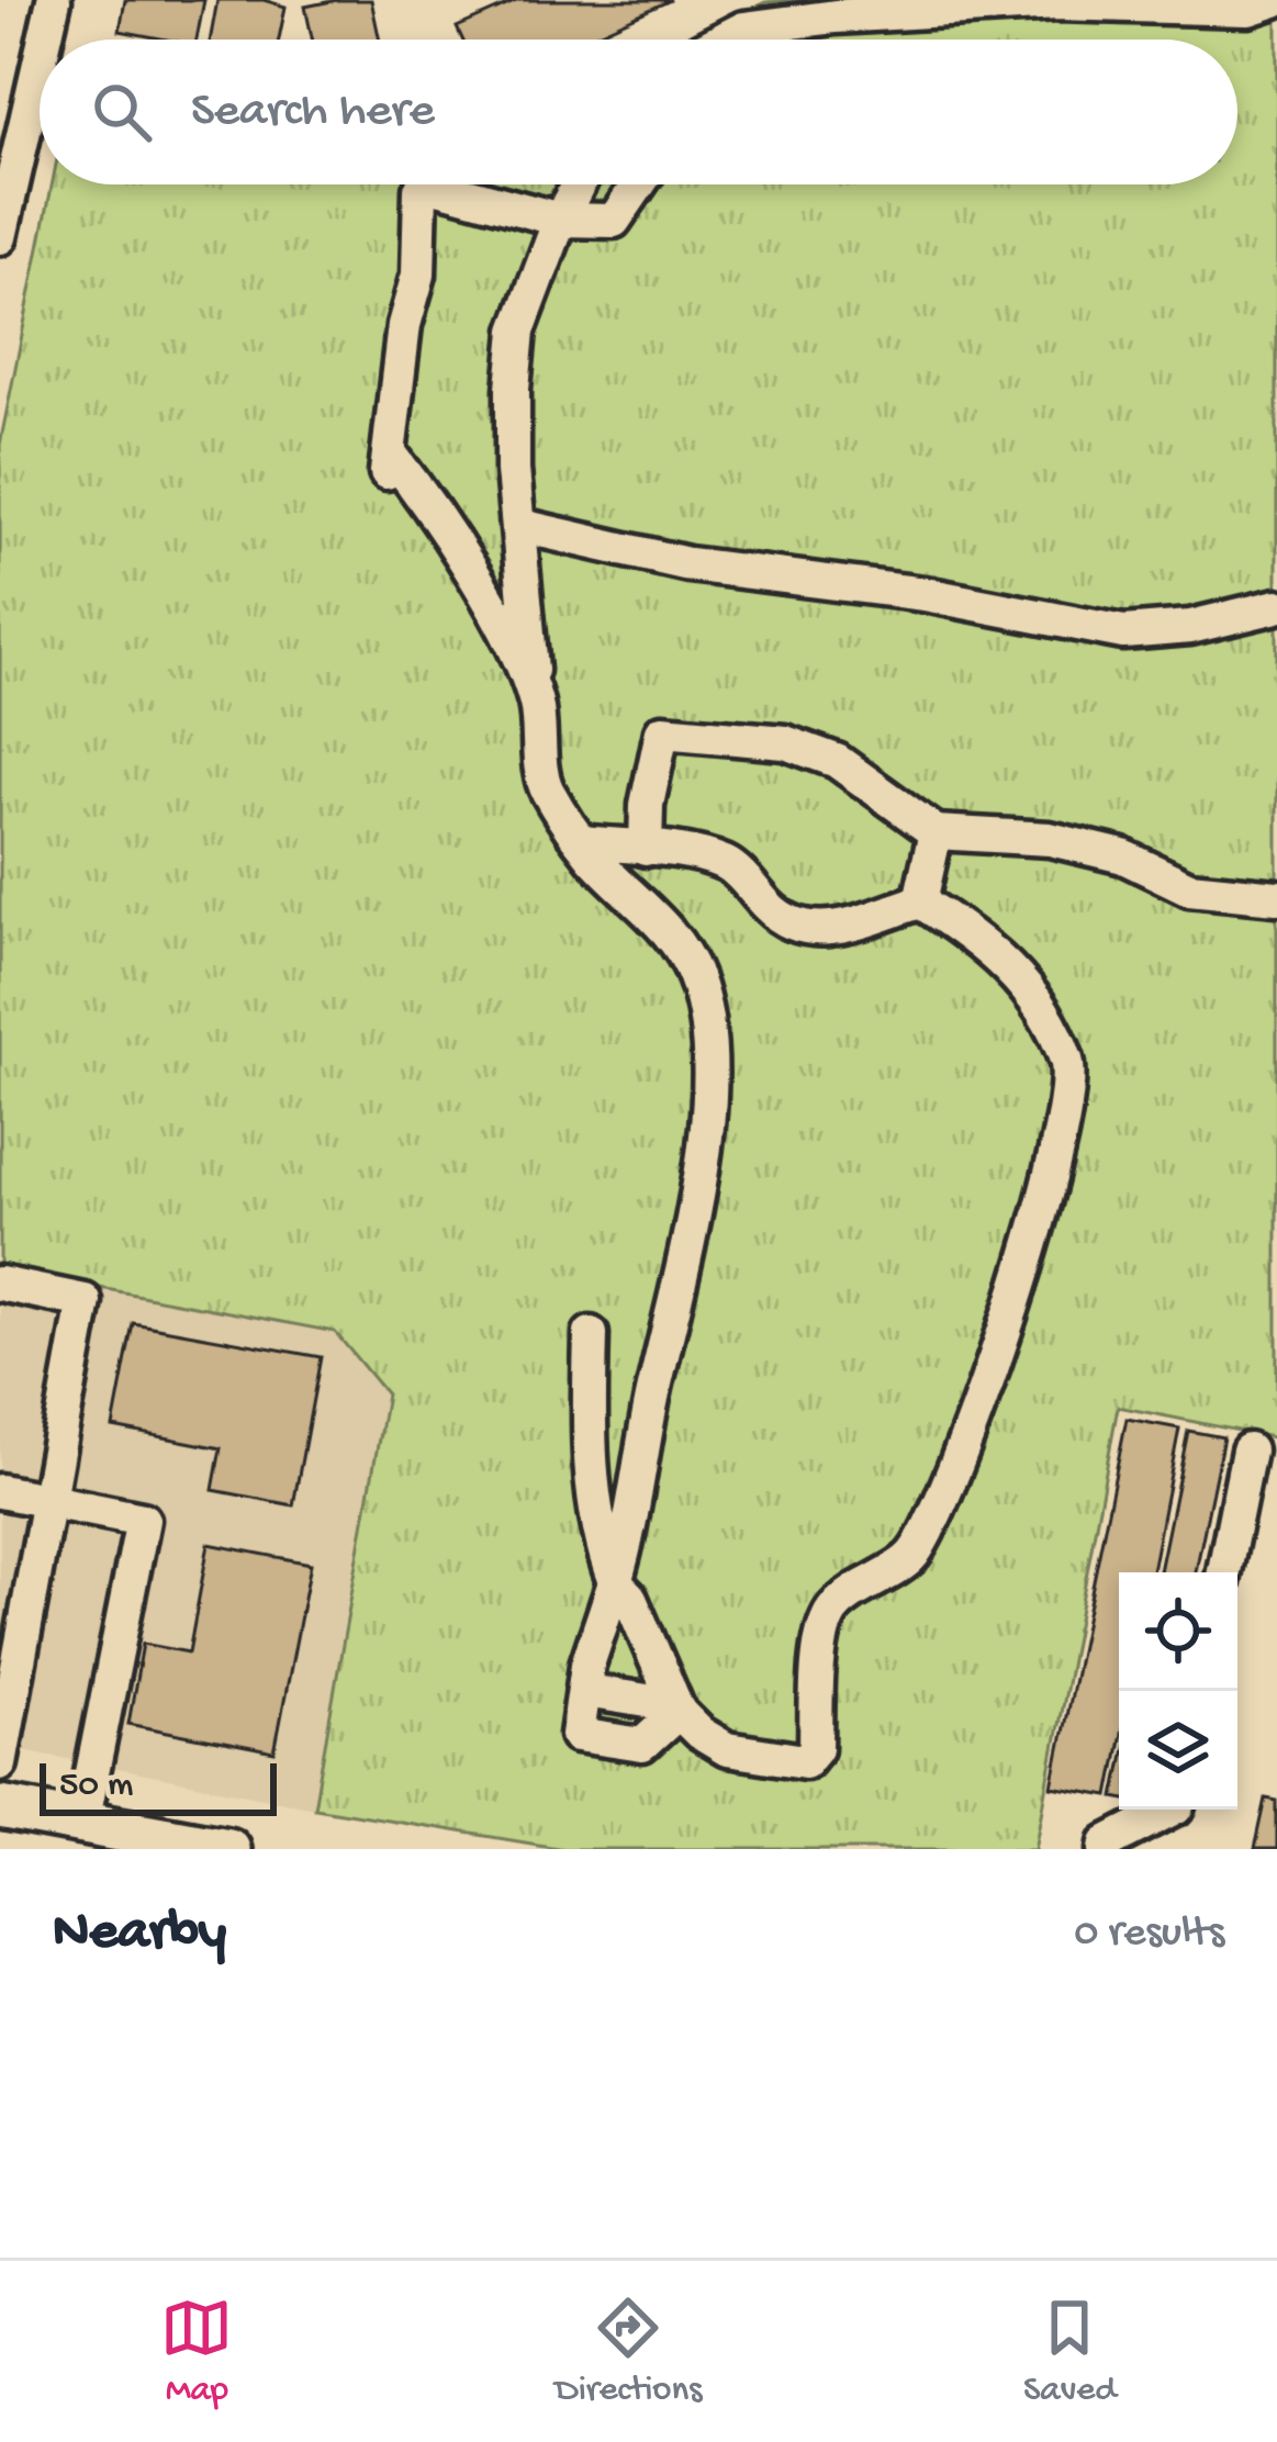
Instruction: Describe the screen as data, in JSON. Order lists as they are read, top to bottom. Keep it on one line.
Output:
{"scale_bar":"50 m","page":{"search":"Search here","scale":"50 m","heading":["Nearby","0 results"],"nav":["Map","Directions","Saved"]}}
